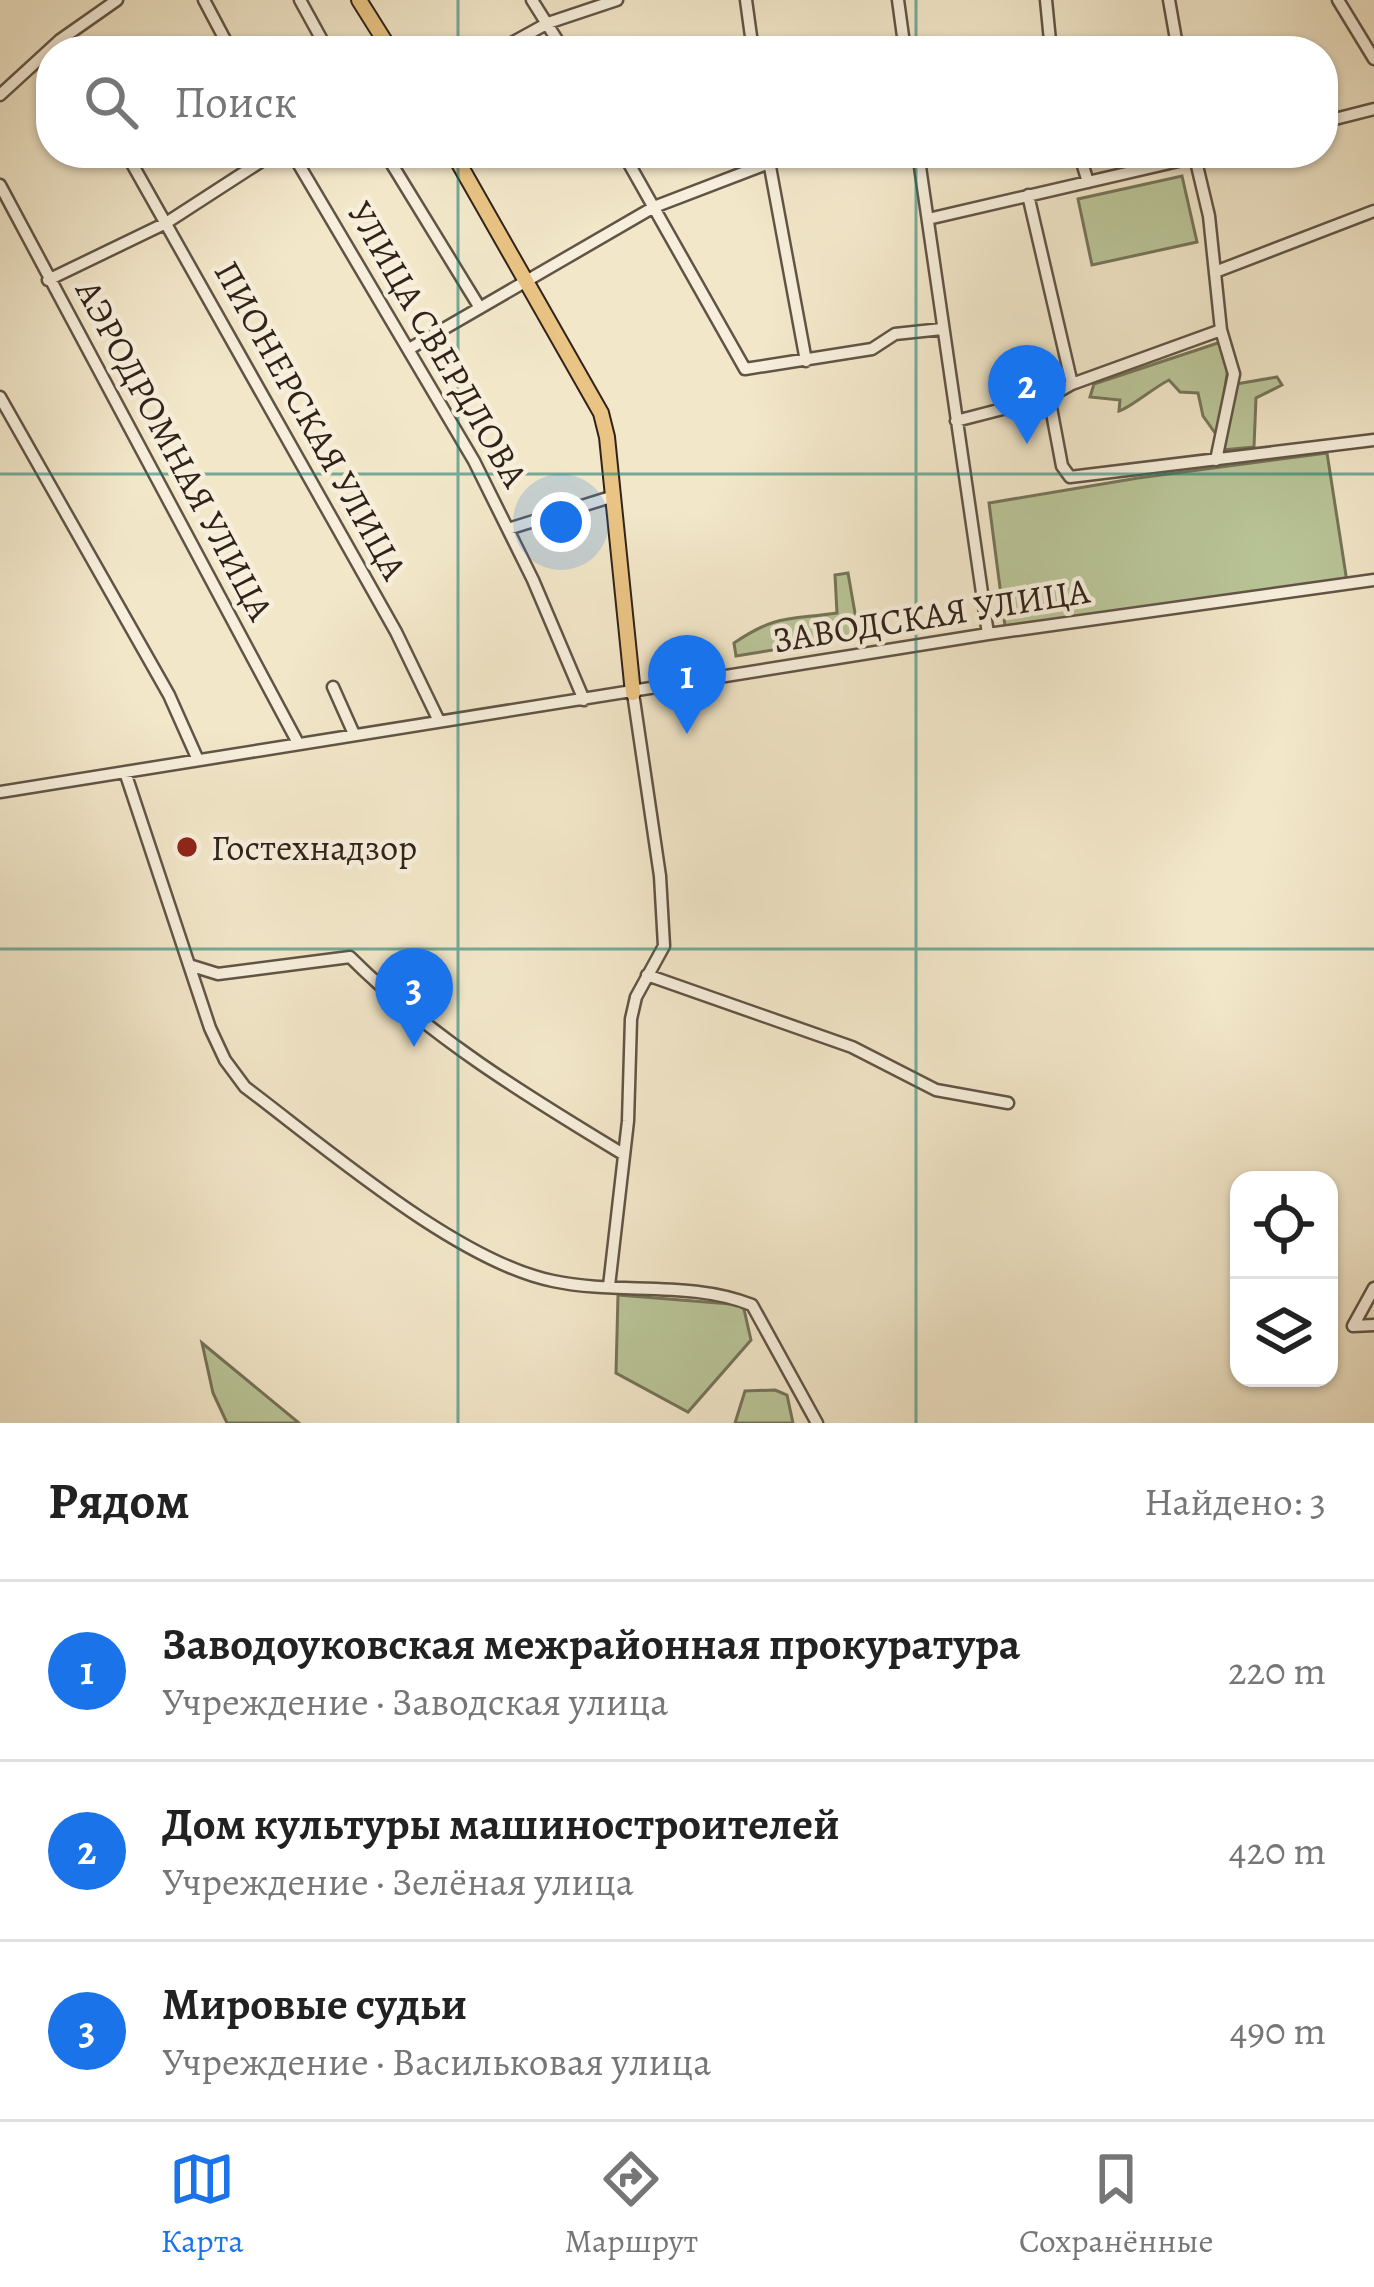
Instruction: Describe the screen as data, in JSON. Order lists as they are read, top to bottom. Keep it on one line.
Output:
{"streets":{"street":["УЛИЦА СВЕРДЛОВА","ПИОНЕРСКАЯ УЛИЦА","АЭРОДРОМНАЯ УЛИЦА","ЗАВОДСКАЯ УЛИЦА"]},"crossings":[["УЛИЦА СВЕРДЛОВА","ЗАВОДСКАЯ УЛИЦА"],["ПИОНЕРСКАЯ УЛИЦА","ЗАВОДСКАЯ УЛИЦА"],["АЭРОДРОМНАЯ УЛИЦА","ЗАВОДСКАЯ УЛИЦА"]],"places":["Гостехнадзор"],"page":{"search":"Поиск","pins":["2","1","3"],"heading":["Рядом","Найдено: 3"],"list":[{"mark":"1","name":"Заводоуковская межрайонная прокуратура","note":"Учреждение · Заводская улица","value":"220 m"},{"mark":"2","name":"Дом культуры машиностроителей","note":"Учреждение · Зелёная улица","value":"420 m"},{"mark":"3","name":"Мировые судьи","note":"Учреждение · Васильковая улица","value":"490 m"}],"nav":["Карта","Маршрут","Сохранённые"]}}
